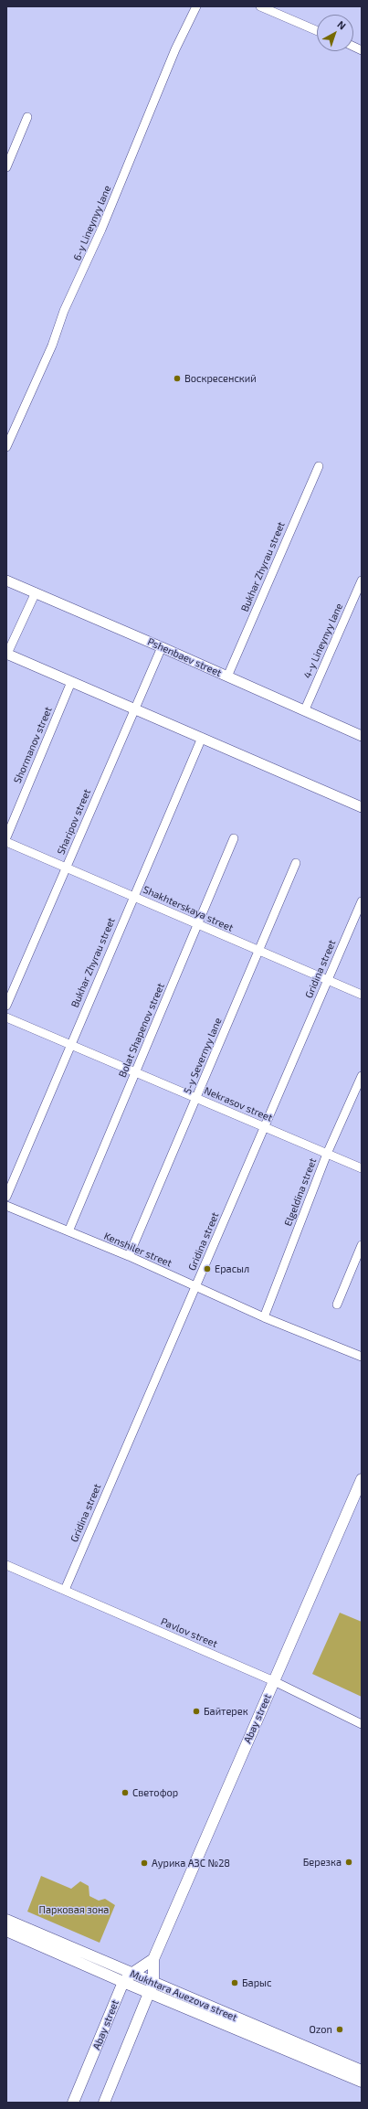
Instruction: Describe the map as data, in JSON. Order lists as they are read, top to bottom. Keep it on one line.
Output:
{"streets":{"main road":["Abay street","Mukhtara Auezova street"],"street":["6-y Lineynyy lane","Bukhar Zhyrau street","4-y Lineynyy lane","Pshenbaev street","Shormanov street","Sharipov street","Shakhterskaya street","Gridina street","Bolat Shapenov street","5-y Severnyy lane","Nekrasov street","Elgeldina street","Kenshiler street","Pavlov street"]},"crossings":[["Bukhar Zhyrau street","Pshenbaev street"],["Bukhar Zhyrau street","Shakhterskaya street"],["Bukhar Zhyrau street","Nekrasov street"],["4-y Lineynyy lane","Pshenbaev street"],["Pshenbaev street","Sharipov street"],["Sharipov street","Shakhterskaya street"],["Shakhterskaya street","Gridina street"],["Shakhterskaya street","Bolat Shapenov street"],["Shakhterskaya street","5-y Severnyy lane"],["Gridina street","Nekrasov street"],["Gridina street","Kenshiler street"],["Gridina street","Pavlov street"],["Bolat Shapenov street","Nekrasov street"],["Bolat Shapenov street","Kenshiler street"],["5-y Severnyy lane","Nekrasov street"],["5-y Severnyy lane","Kenshiler street"],["Nekrasov street","Elgeldina street"],["Elgeldina street","Kenshiler street"],["Pavlov street","Abay street"],["Abay street","Mukhtara Auezova street"]],"parks":["Парковая зона"],"places":["Воскресенский","Ерасыл","Байтерек","Светофор","Березка","Аурика АЗС №28","Барыс","Ozon"],"north":"top right"}
